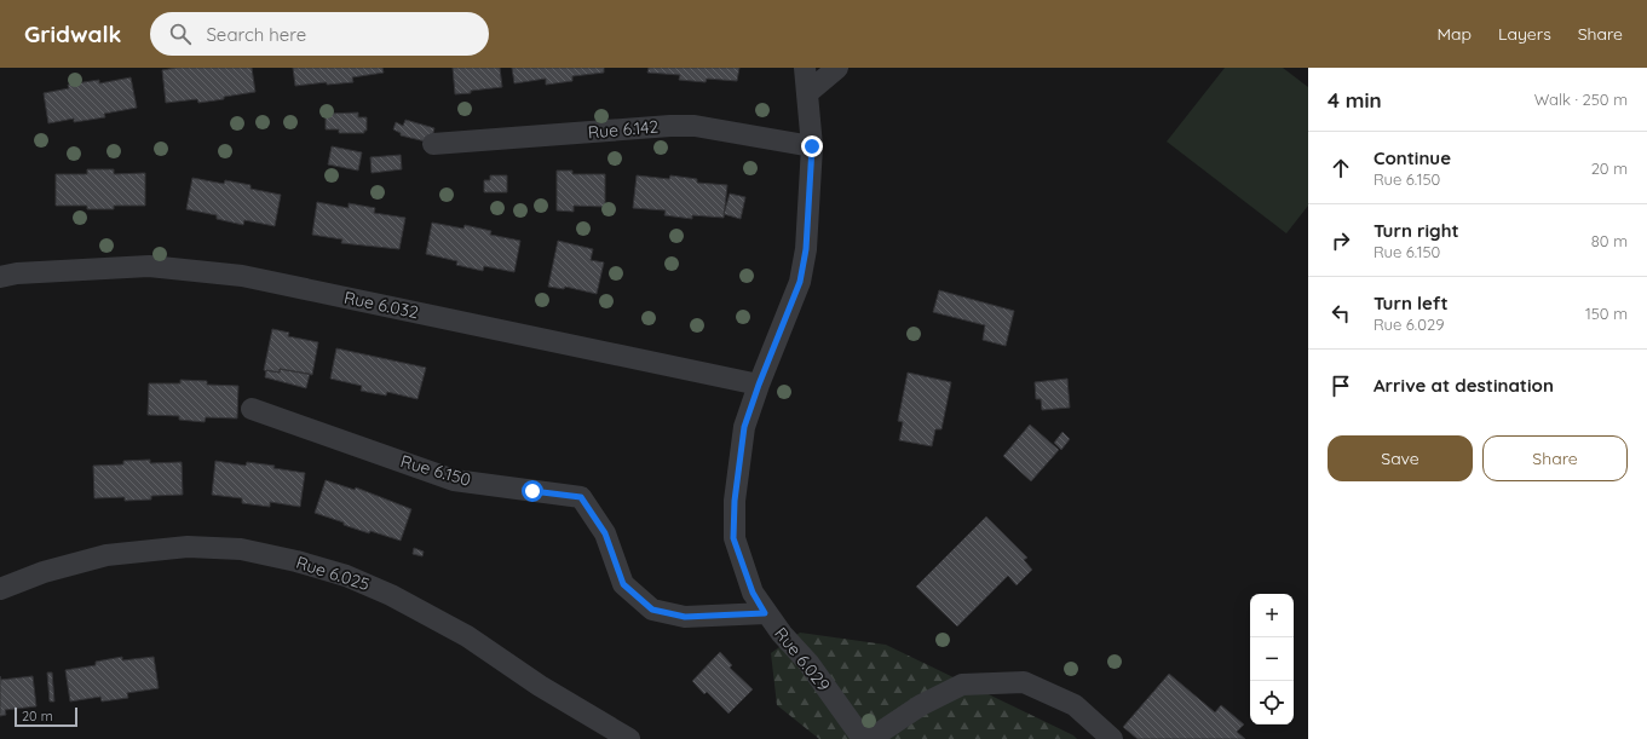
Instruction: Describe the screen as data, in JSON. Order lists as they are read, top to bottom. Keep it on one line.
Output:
{"streets":{"street":["Rue 6.142","Rue 6.032","Rue 6.150","Rue 6.025","Rue 6.029"]},"crossings":[["Rue 6.142","Rue 6.029"],["Rue 6.032","Rue 6.029"],["Rue 6.150","Rue 6.029"]],"scale_bar":"20 m","page":{"header":"Gridwalk","search":"Search here","nav":["Map","Layers","Share"],"heading":["4 min","Walk · 250 m"],"list":[["Continue","Rue 6.150","20 m"],["Turn right","Rue 6.150","80 m"],["Turn left","Rue 6.029","150 m"],"Arrive at destination"],"buttons":["Save","Share"],"map_buttons":["+","−"],"scale":"20 m"}}
